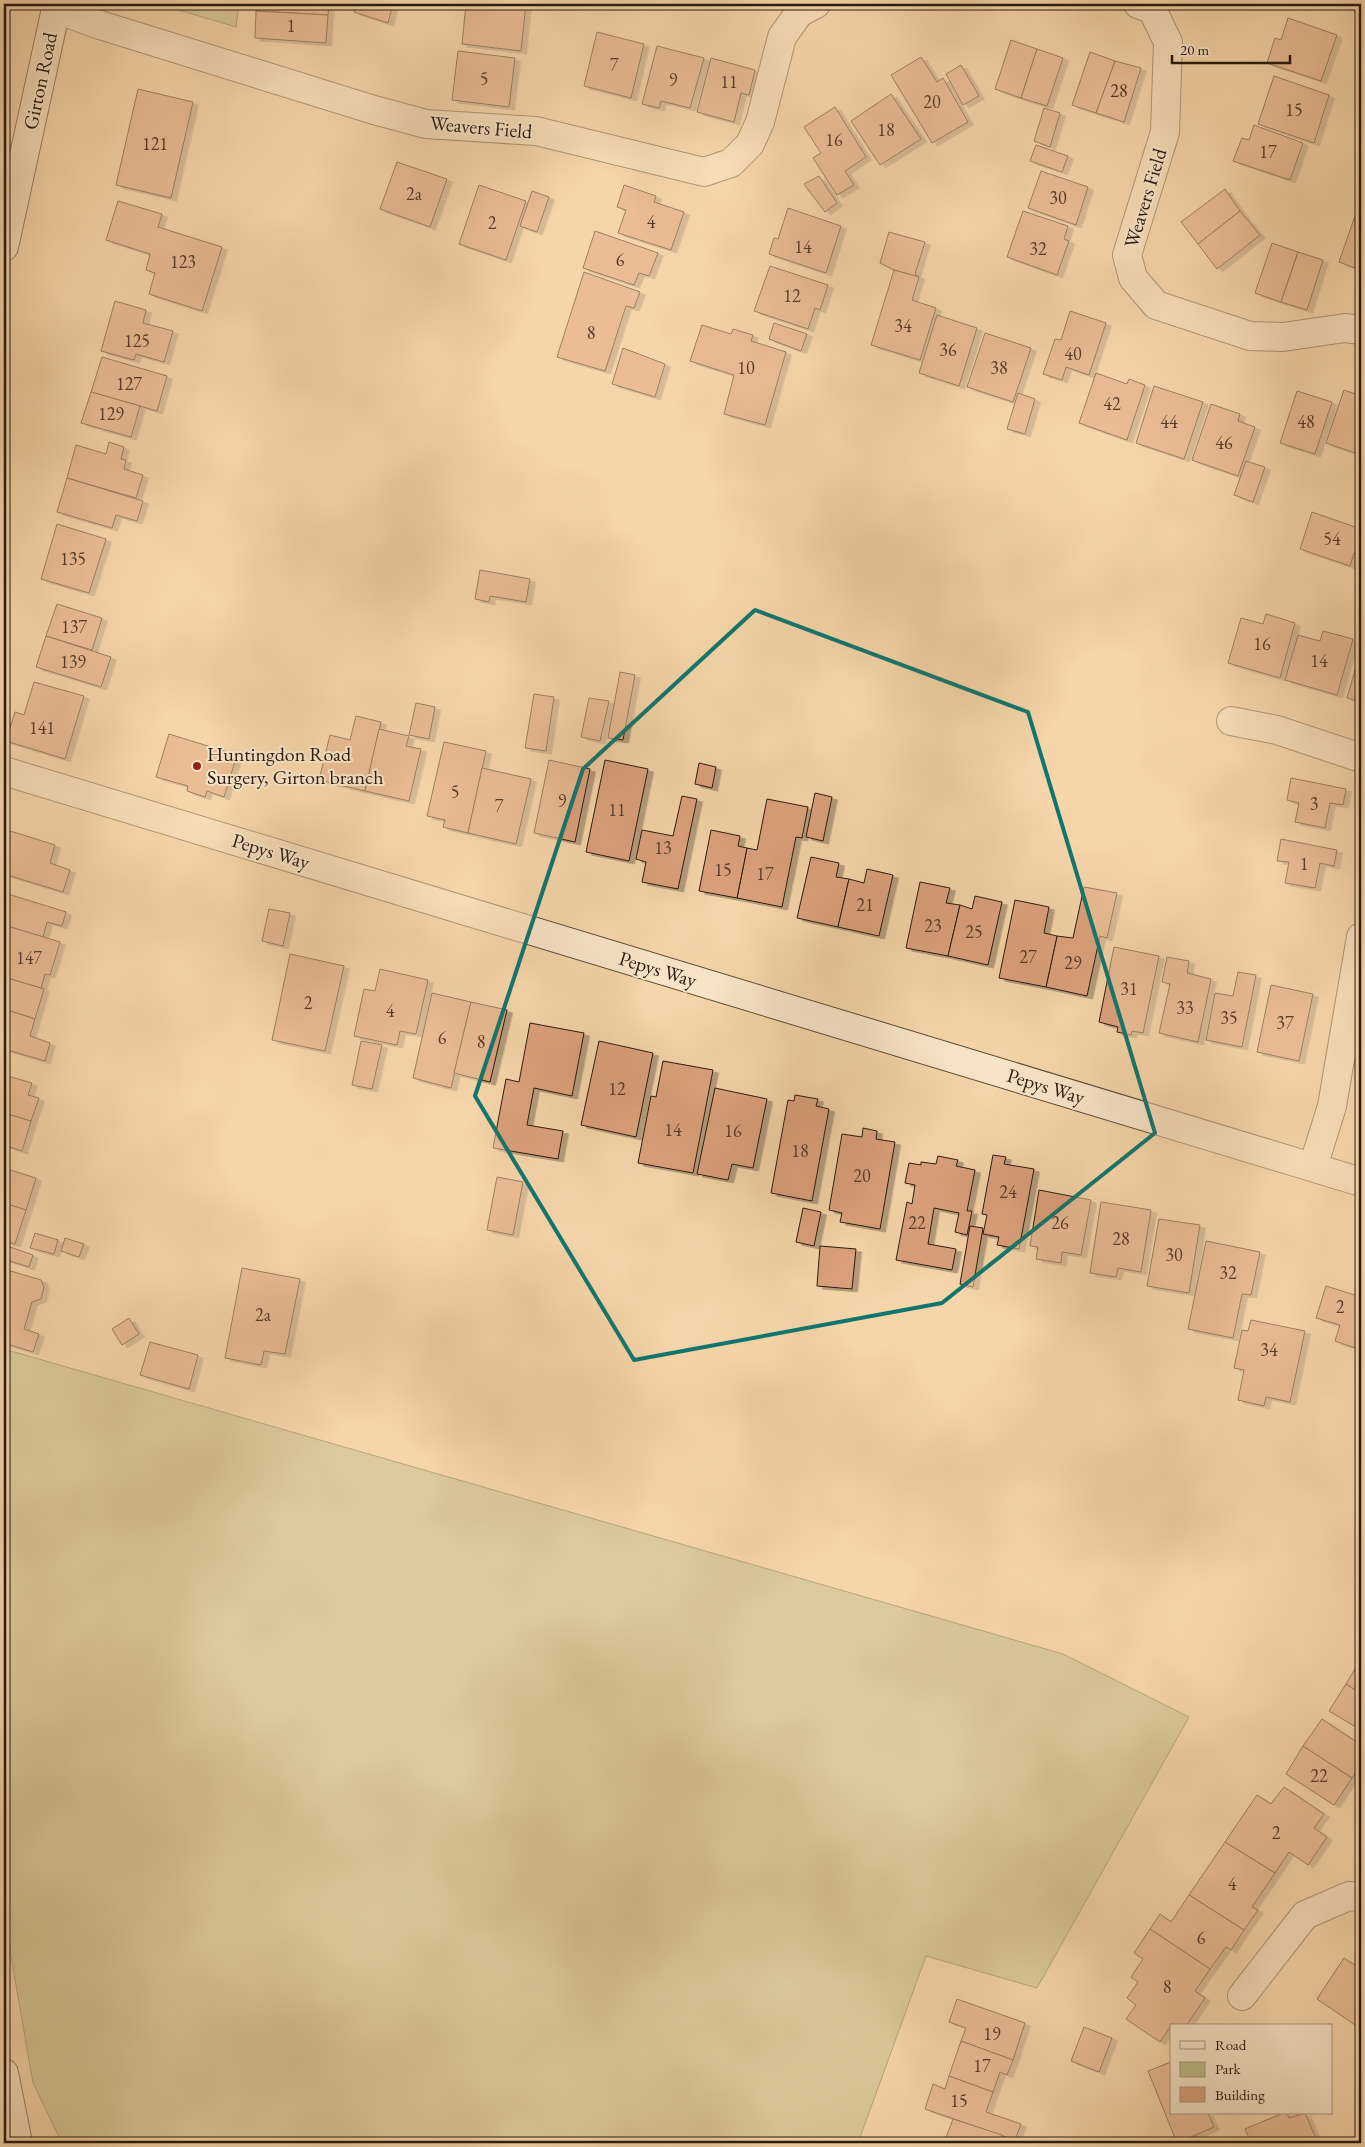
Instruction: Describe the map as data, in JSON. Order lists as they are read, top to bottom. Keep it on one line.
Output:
{"streets":{"street":["Girton Road","Weavers Field","Pepys Way"]},"crossings":[["Girton Road","Weavers Field"]],"places":["Huntingdon Road Surgery, Girton branch"],"house_numbers":["1","7","5","9","11","28","20","15","18","16","121","17","2a","30","4","2","14","32","6","123","12","34","8","125","36","40","10","38","127","42","129","44","48","46","54","135","137","16","14","139","141","5","9","3","7","11","13","1","15","17","21","23","25","27","147","29","31","2","33","4","35","37","6","8","12","14","16","18","20","24","22","26","28","30","32","2","2a","34","22","2","4","6","8","19","17","15"],"legend":["Road","Park","Building"],"scale_bar":"20 m"}
